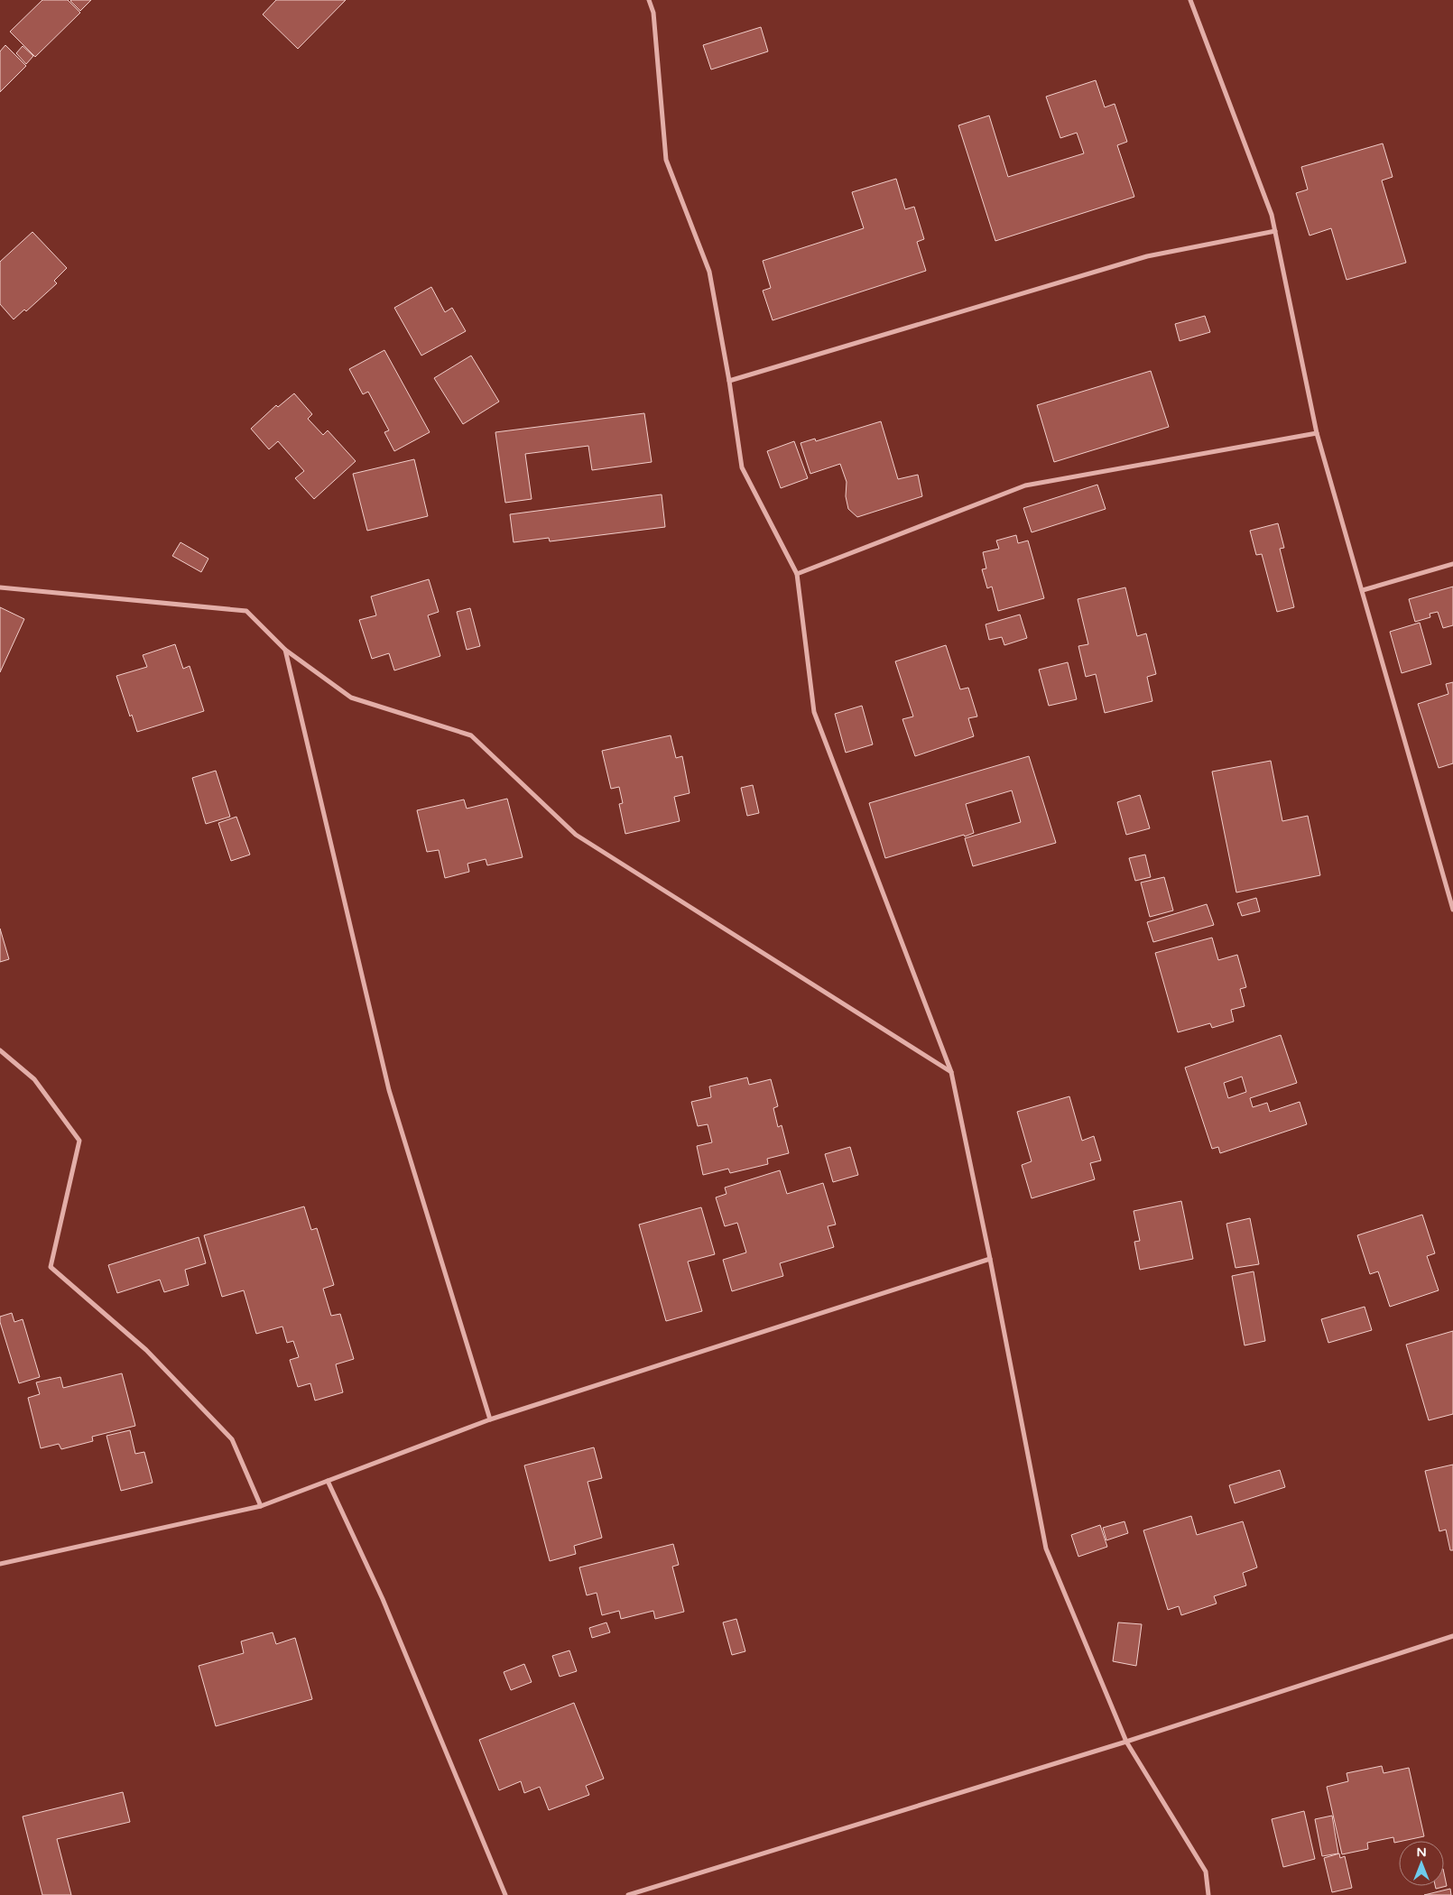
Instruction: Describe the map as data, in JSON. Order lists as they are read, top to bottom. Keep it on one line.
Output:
{"north":"top"}
